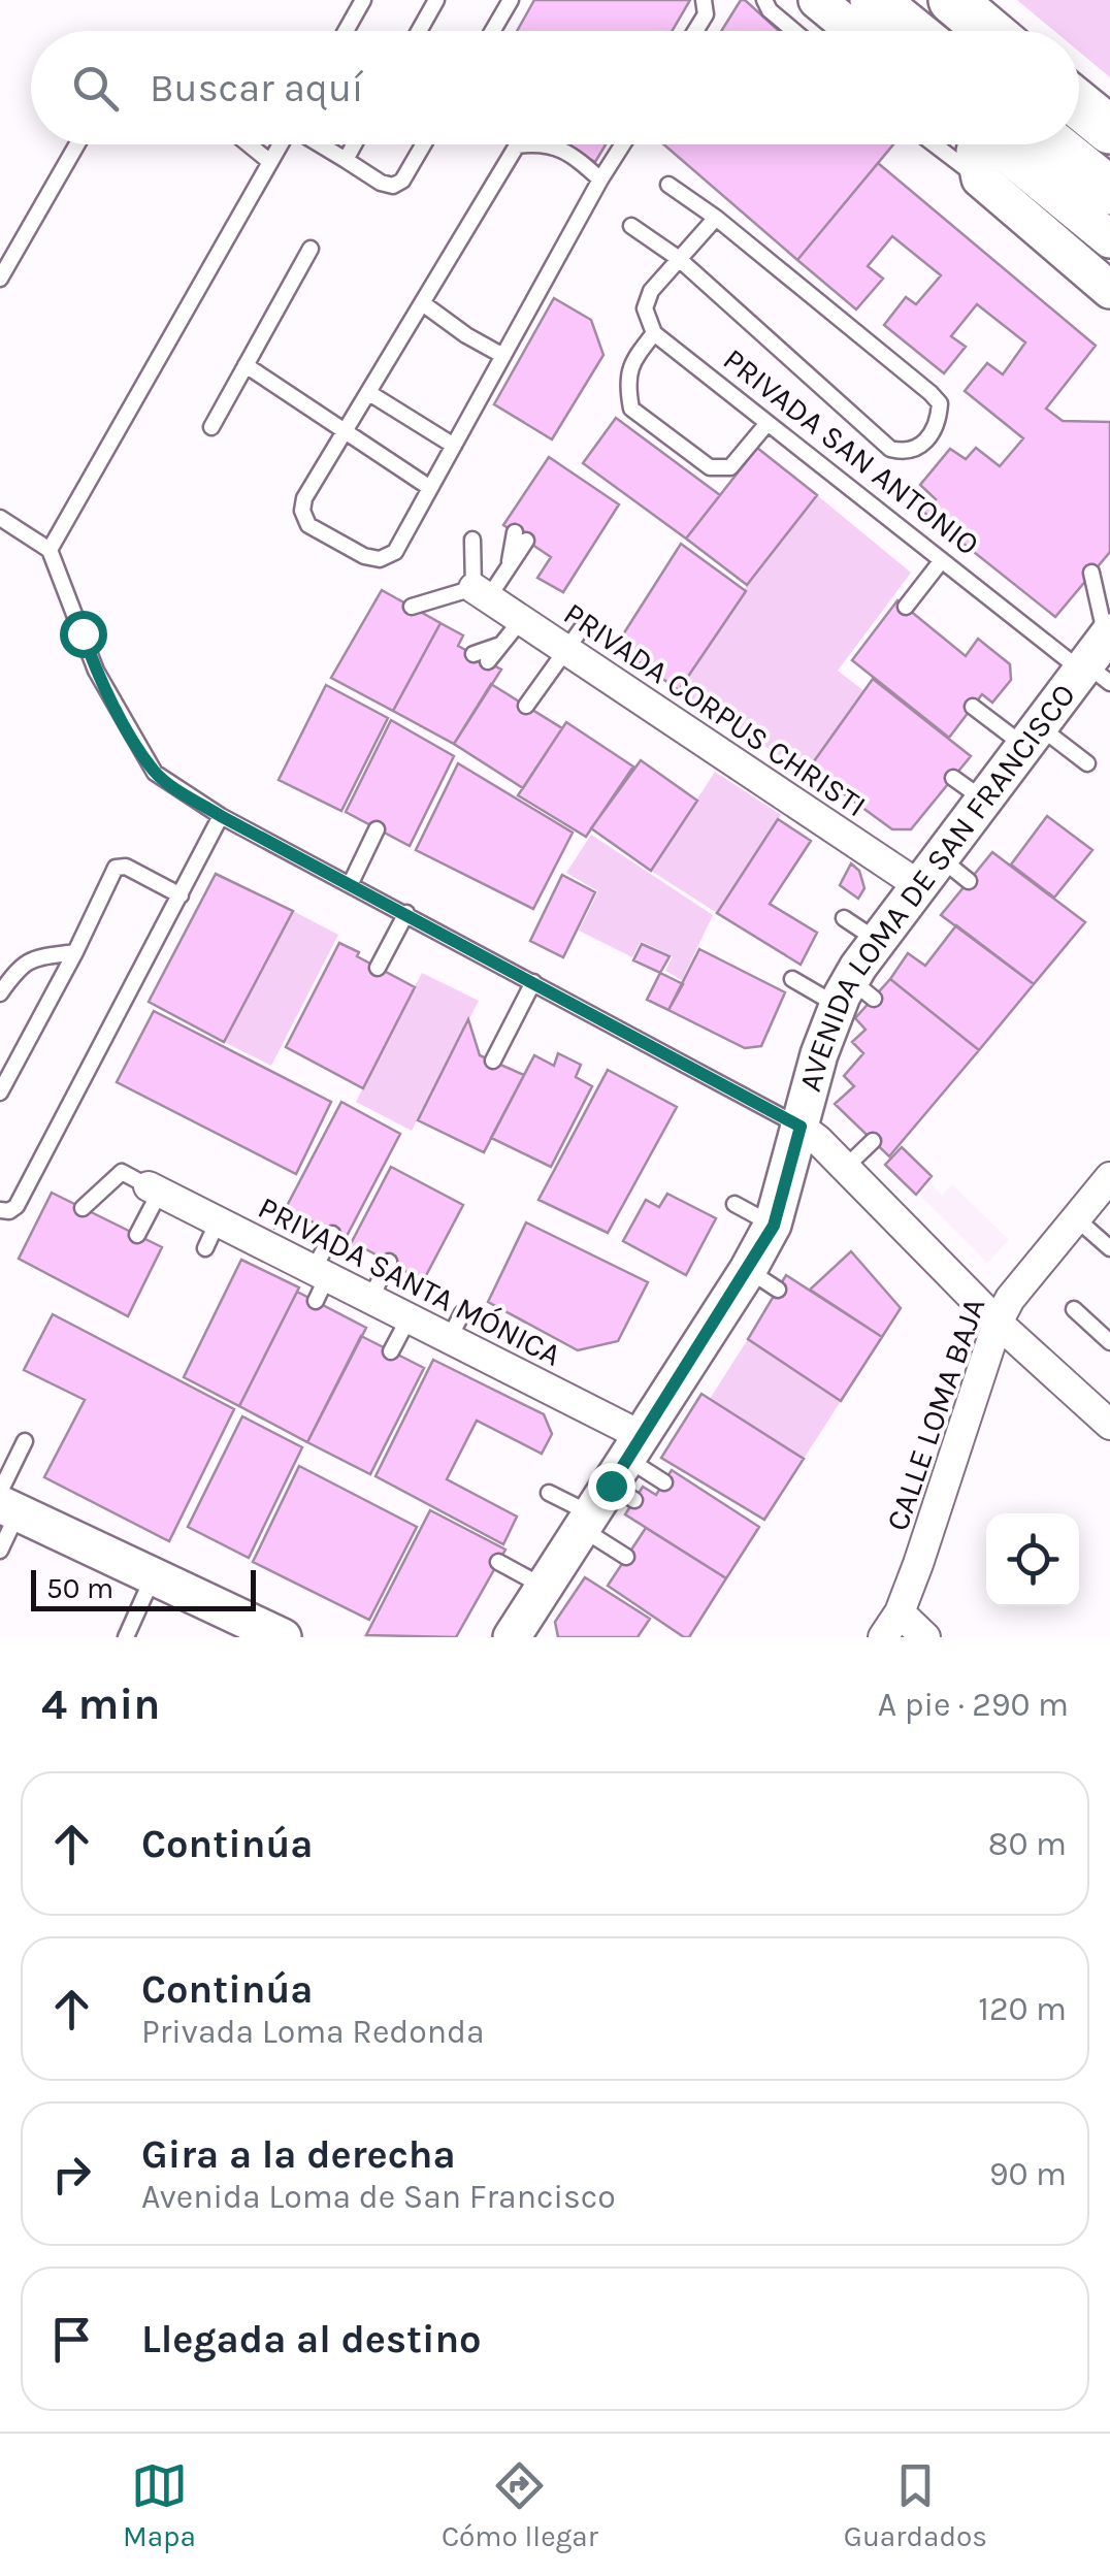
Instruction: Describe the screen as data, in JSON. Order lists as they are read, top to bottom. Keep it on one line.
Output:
{"streets":{"street":["PRIVADA CORPUS CHRISTI","AVENIDA LOMA DE SAN FRANCISCO","PRIVADA SANTA MÓNICA","CALLE LOMA BAJA"],"lane":["PRIVADA SAN ANTONIO"]},"crossings":[["PRIVADA SAN ANTONIO","AVENIDA LOMA DE SAN FRANCISCO"],["PRIVADA CORPUS CHRISTI","AVENIDA LOMA DE SAN FRANCISCO"],["AVENIDA LOMA DE SAN FRANCISCO","PRIVADA SANTA MÓNICA"]],"scale_bar":"50 m","page":{"search":"Buscar aquí","scale":"50 m","heading":["4 min","A pie · 290 m"],"list":[["Continúa","80 m"],["Continúa","Privada Loma Redonda","120 m"],["Gira a la derecha","Avenida Loma de San Francisco","90 m"],"Llegada al destino"],"nav":["Mapa","Cómo llegar","Guardados"]}}
